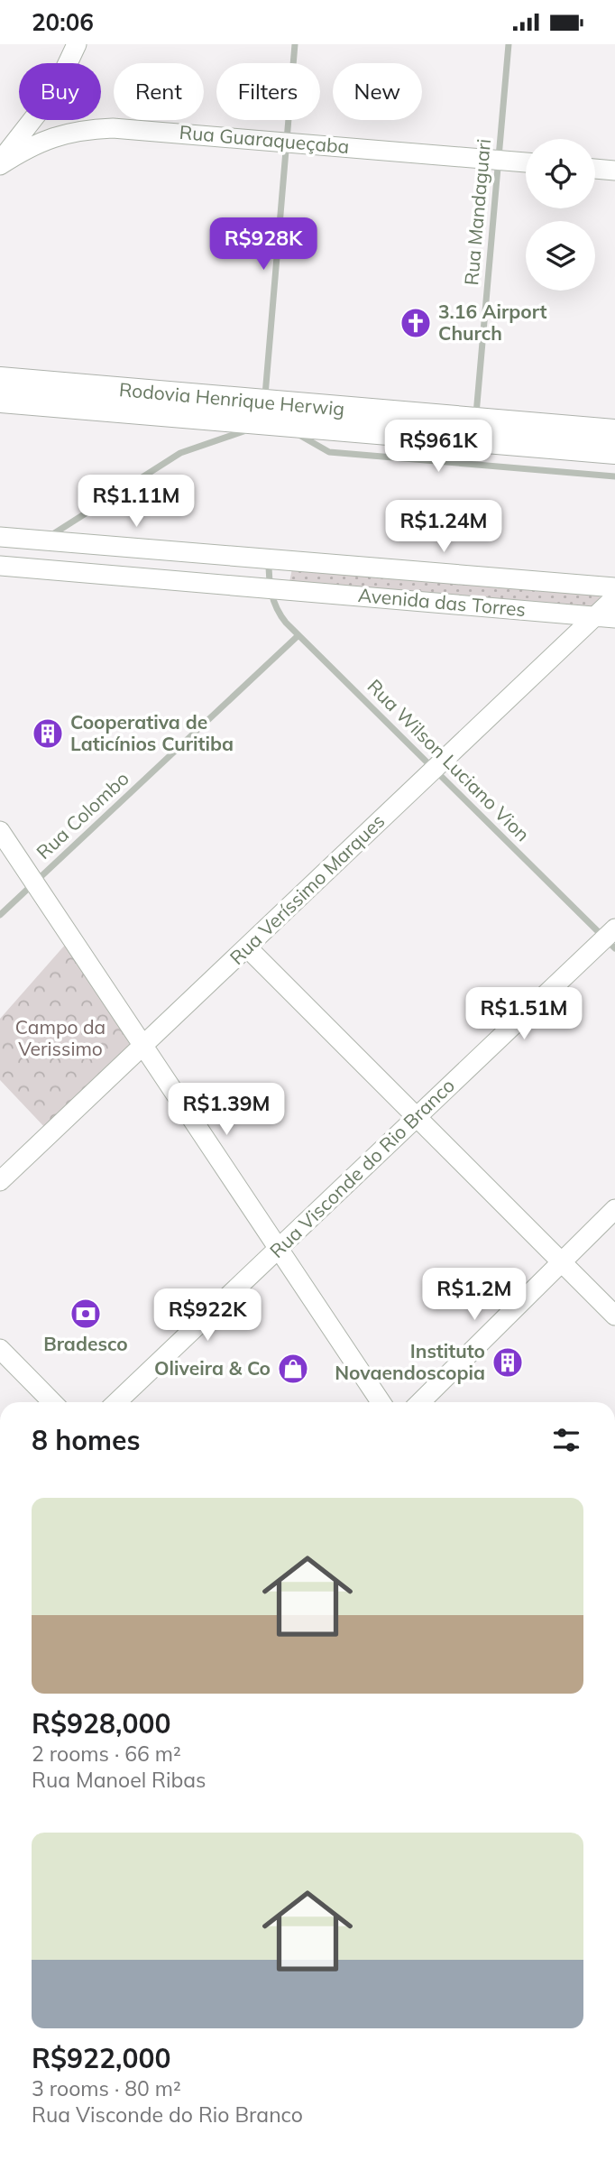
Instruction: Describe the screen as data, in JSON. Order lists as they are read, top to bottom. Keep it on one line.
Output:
{"streets":{"highway":["Rodovia Henrique Herwig"],"main road":["Rua Guaraqueçaba","Avenida das Torres","Rua Veríssimo Marques","Rua Visconde do Rio Branco"],"street":["Rua Mandaguari","Rua Wilson Luciano Vion","Rua Colombo"]},"crossings":[["Rua Guaraqueçaba","Rua Mandaguari"],["Rua Mandaguari","Rodovia Henrique Herwig"],["Avenida das Torres","Rua Wilson Luciano Vion"],["Avenida das Torres","Rua Veríssimo Marques"],["Rua Wilson Luciano Vion","Rua Colombo"],["Rua Wilson Luciano Vion","Rua Veríssimo Marques"],["Rua Wilson Luciano Vion","Rua Visconde do Rio Branco"]],"parks":["Campo da Verissimo"],"places":{"church":["3.16 Airport Church"],"building":["Cooperativa de Laticínios Curitiba","Instituto Novaendoscopia"],"bank":["Bradesco"],"shop":["Oliveira & Co"]},"page":{"status":"20:06","chip":["Buy","Rent","Filters","New"],"price":["R$928K","R$961K","R$1.11M","R$1.24M","R$1.51M","R$1.39M","R$1.2M","R$922K"],"heading":"8 homes","list":[{"name":"R$928,000","note":"2 rooms · 66 m² · Rua Manoel Ribas"},{"name":"R$922,000","note":"3 rooms · 80 m² · Rua Visconde do Rio Branco"}]}}
